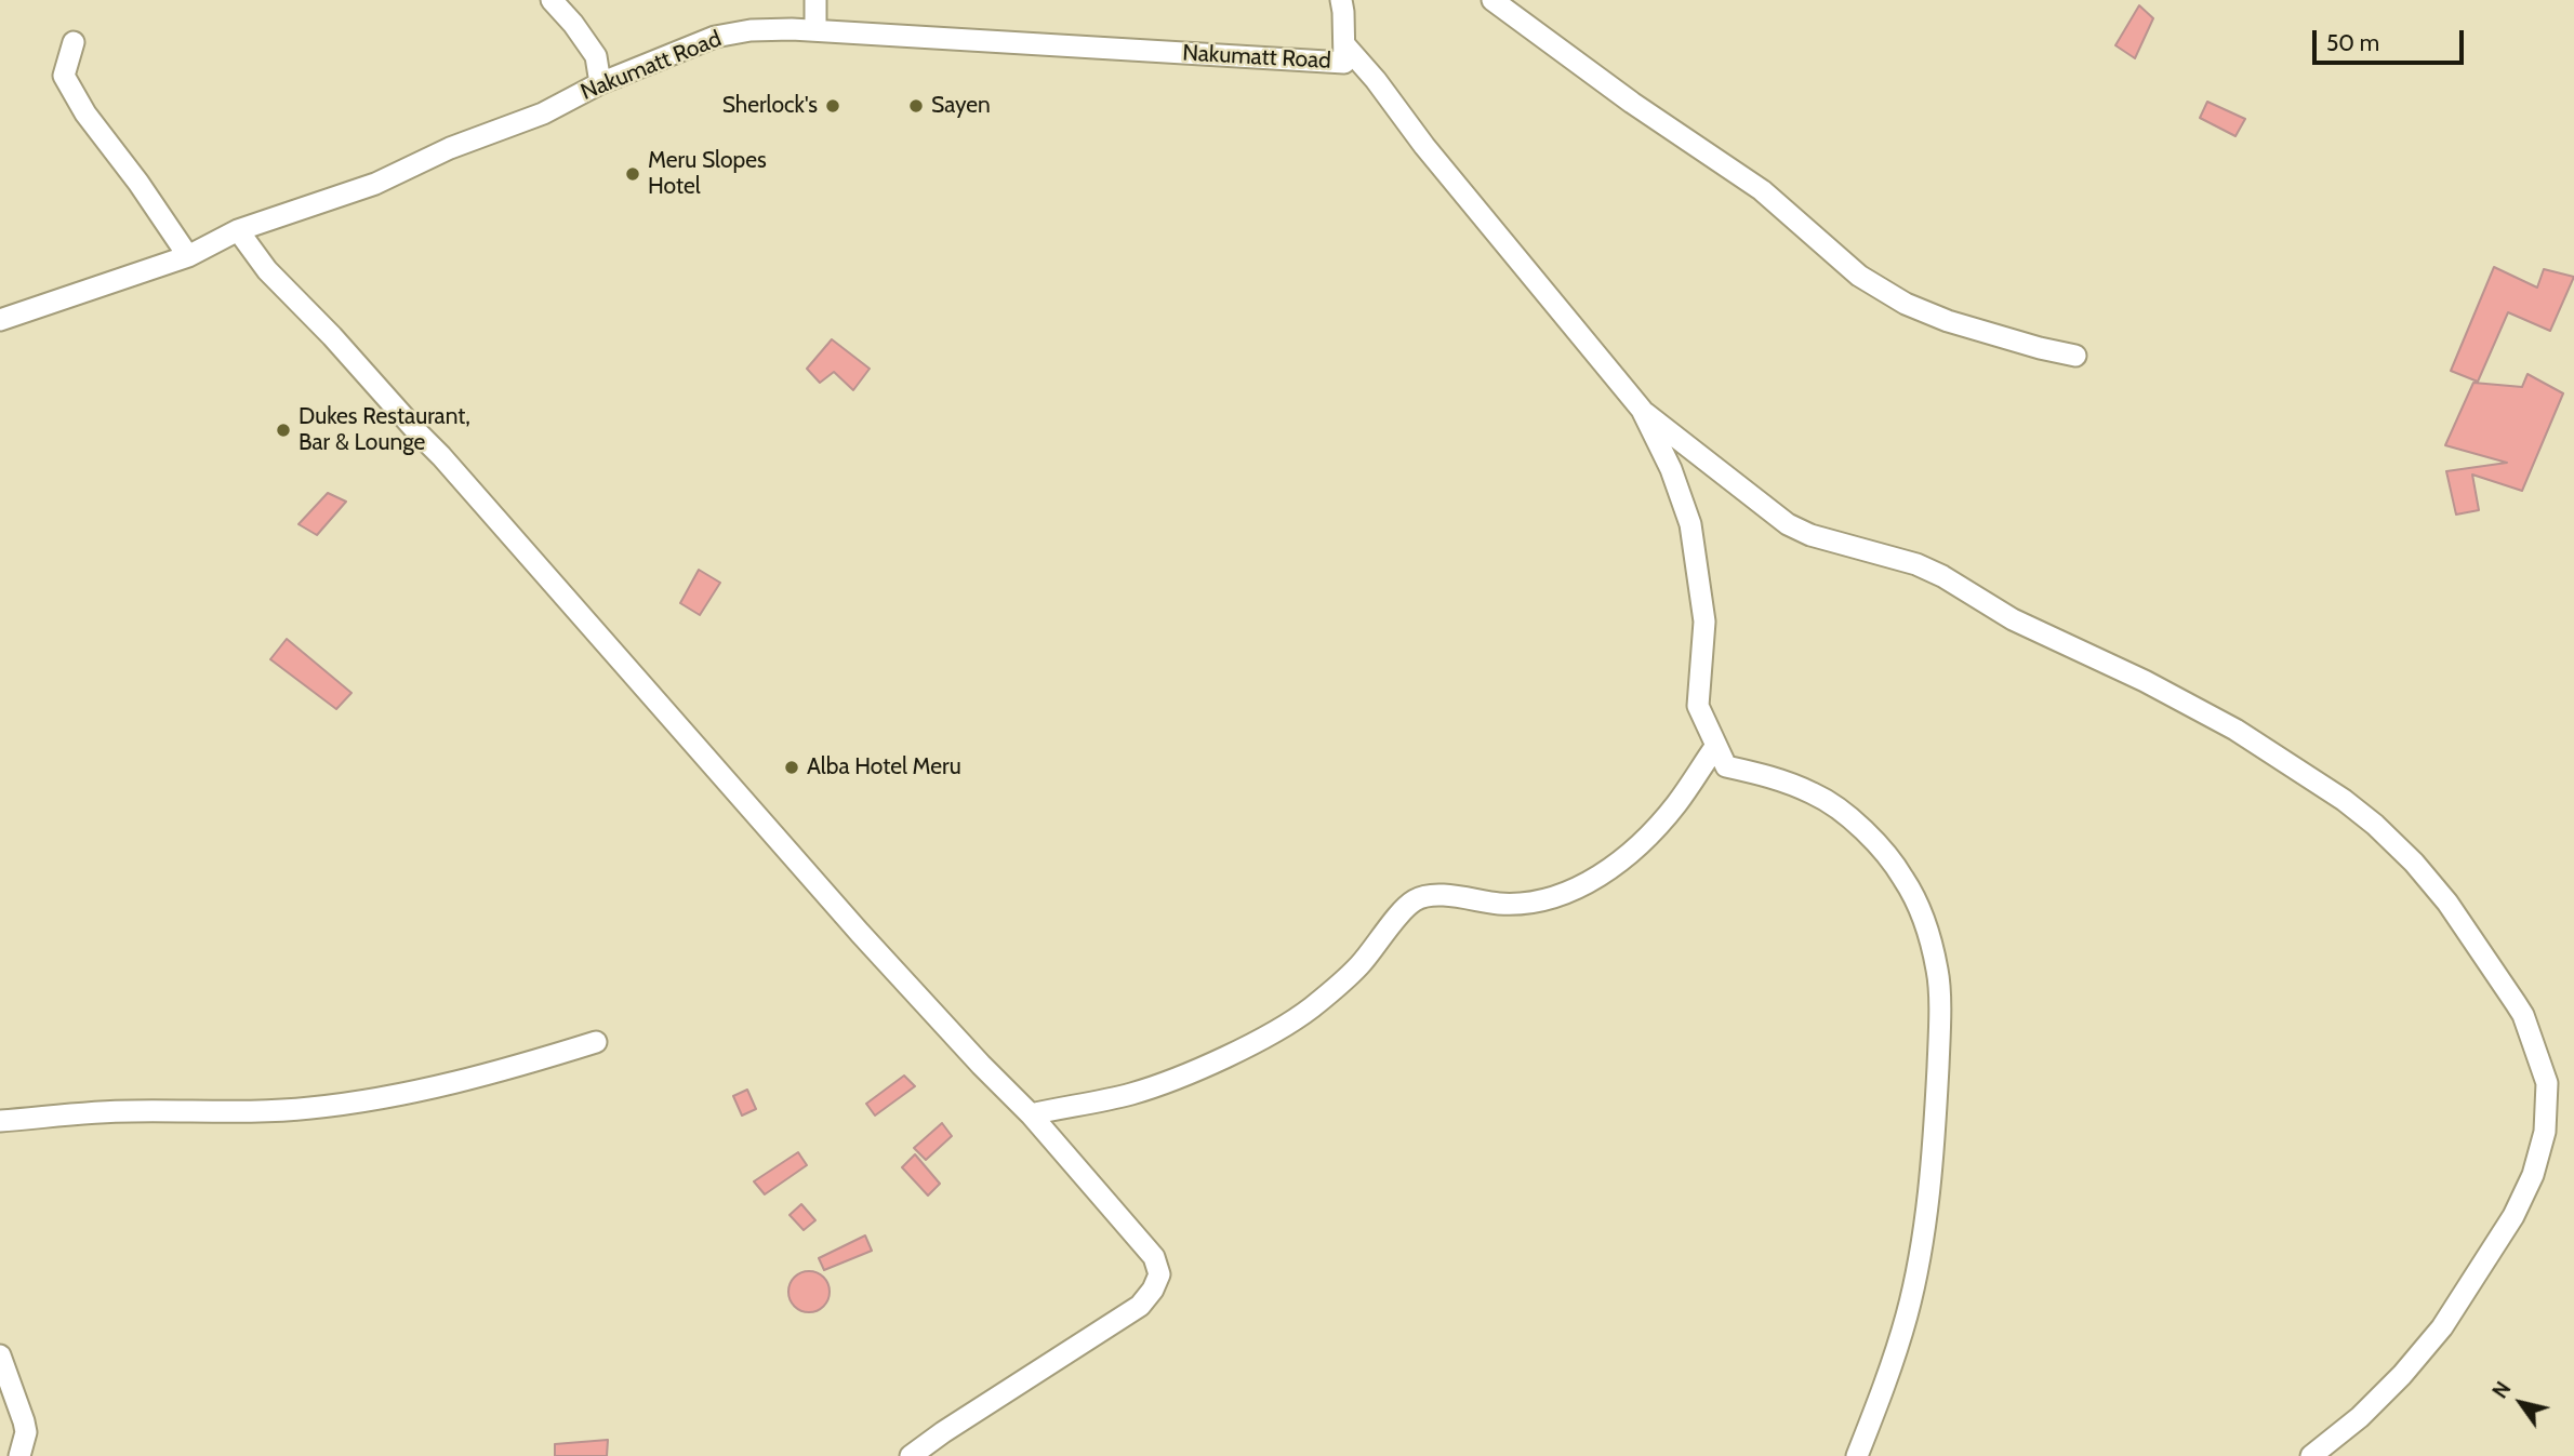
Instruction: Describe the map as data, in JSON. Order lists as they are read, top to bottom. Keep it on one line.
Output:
{"streets":{"street":["Nakumatt Road"]},"places":["Sherlock's","Sayen","Meru Slopes Hotel","Dukes Restaurant, Bar & Lounge","Alba Hotel Meru"],"scale_bar":"50 m","north":"top left"}
